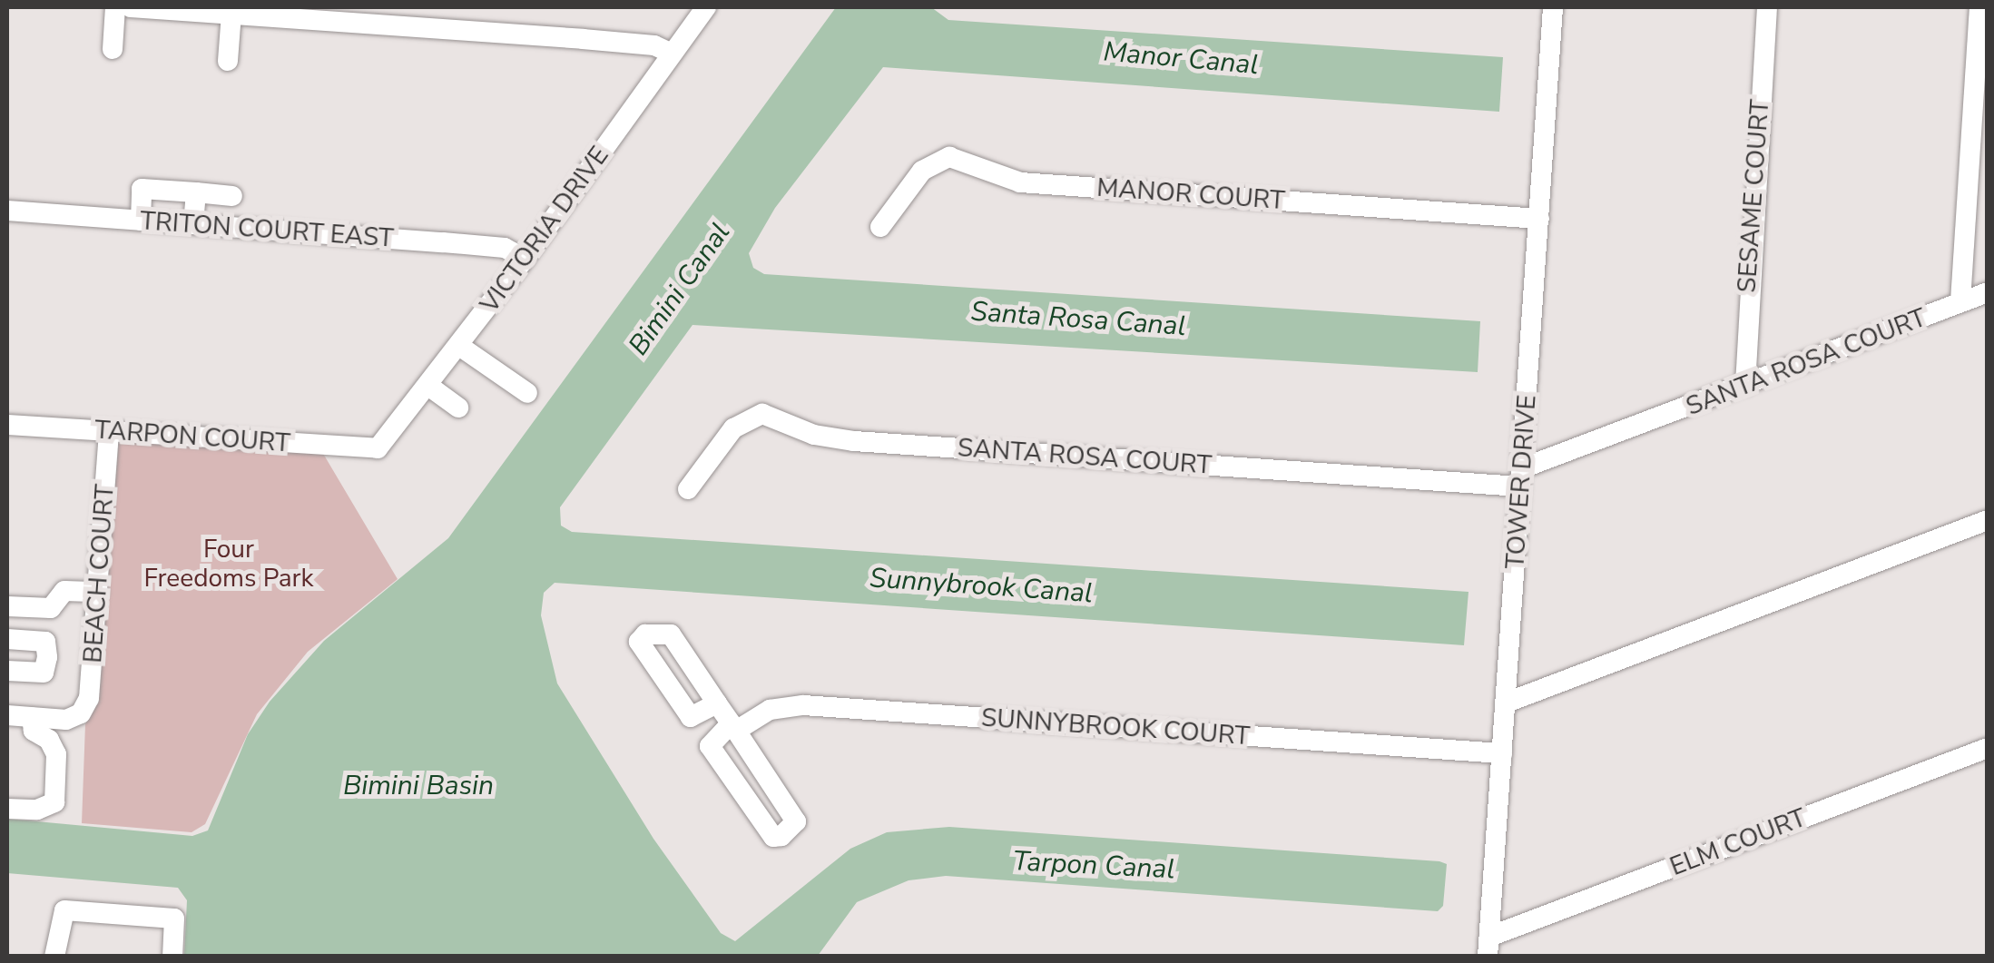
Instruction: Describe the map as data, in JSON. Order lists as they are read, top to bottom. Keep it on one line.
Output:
{"streets":{"street":["MANOR COURT","SESAME COURT","TRITON COURT EAST","VICTORIA DRIVE","SANTA ROSA COURT","TARPON COURT","TOWER DRIVE","BEACH COURT","SUNNYBROOK COURT","ELM COURT"]},"crossings":[["MANOR COURT","TOWER DRIVE"],["SESAME COURT","SANTA ROSA COURT"],["TRITON COURT EAST","VICTORIA DRIVE"],["VICTORIA DRIVE","TARPON COURT"],["SANTA ROSA COURT","TOWER DRIVE"],["TARPON COURT","BEACH COURT"],["TOWER DRIVE","SUNNYBROOK COURT"],["TOWER DRIVE","ELM COURT"]],"water":["Manor Canal","Bimini Canal","Santa Rosa Canal","Sunnybrook Canal","Bimini Basin","Tarpon Canal"],"parks":["Four Freedoms Park"]}
